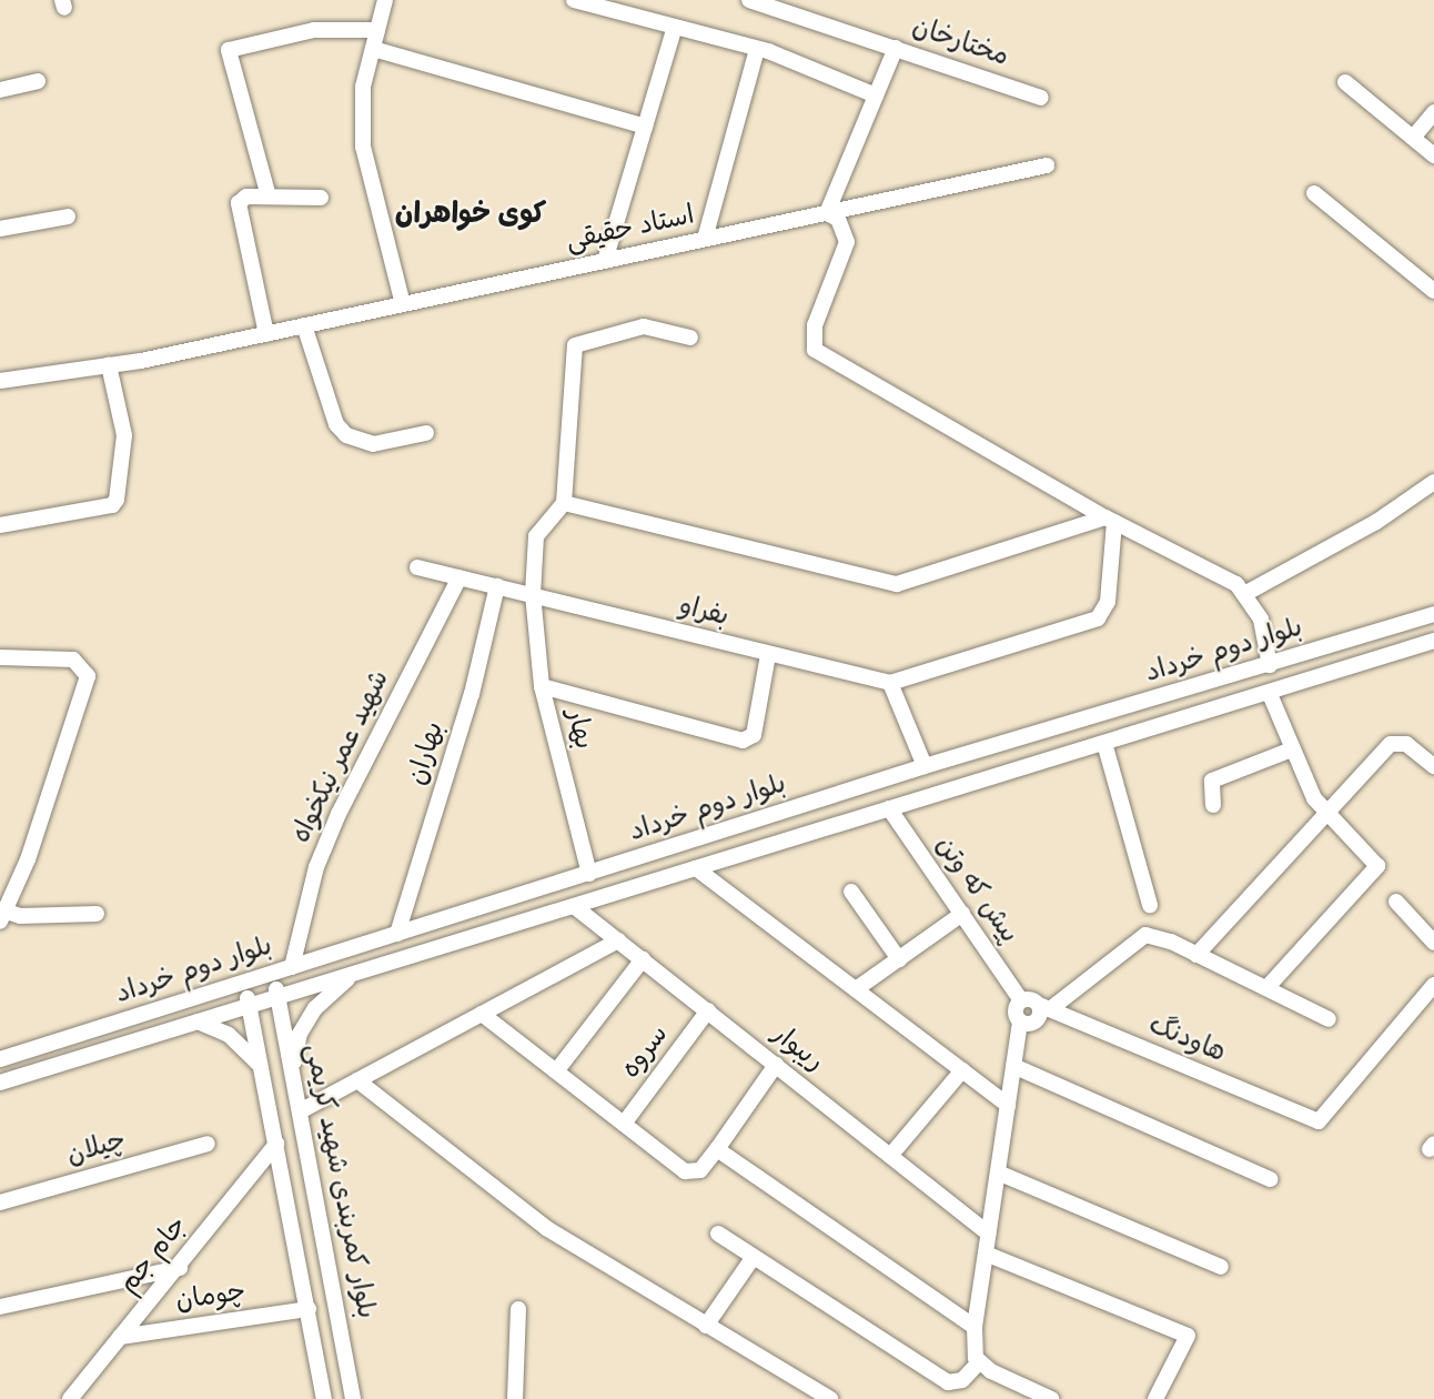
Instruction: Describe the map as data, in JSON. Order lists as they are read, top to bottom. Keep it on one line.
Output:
{"streets":{"street":["مختارخان","استاد حقیقی","بفراو","بلوار دوم خرداد","بهار","بهاران","شهید عمر نیکخواه","پیش که وتن","هاودنگ","ریبوار","سروه","چیلان","بلوار کمربندی شهید کریمی","جام جم","چومان"]},"crossings":[["بفراو","بهار"],["بفراو","بهاران"],["بفراو","شهید عمر نیکخواه"],["بلوار دوم خرداد","بهار"],["بلوار دوم خرداد","بهاران"],["بلوار دوم خرداد","شهید عمر نیکخواه"],["بلوار دوم خرداد","پیش که وتن"],["بلوار دوم خرداد","ریبوار"],["بلوار دوم خرداد","بلوار کمربندی شهید کریمی"],["پیش که وتن","هاودنگ"],["ریبوار","سروه"],["بلوار کمربندی شهید کریمی","جام جم"],["بلوار کمربندی شهید کریمی","چومان"],["جام جم","چومان"]],"districts":["کوی خواهران"]}
